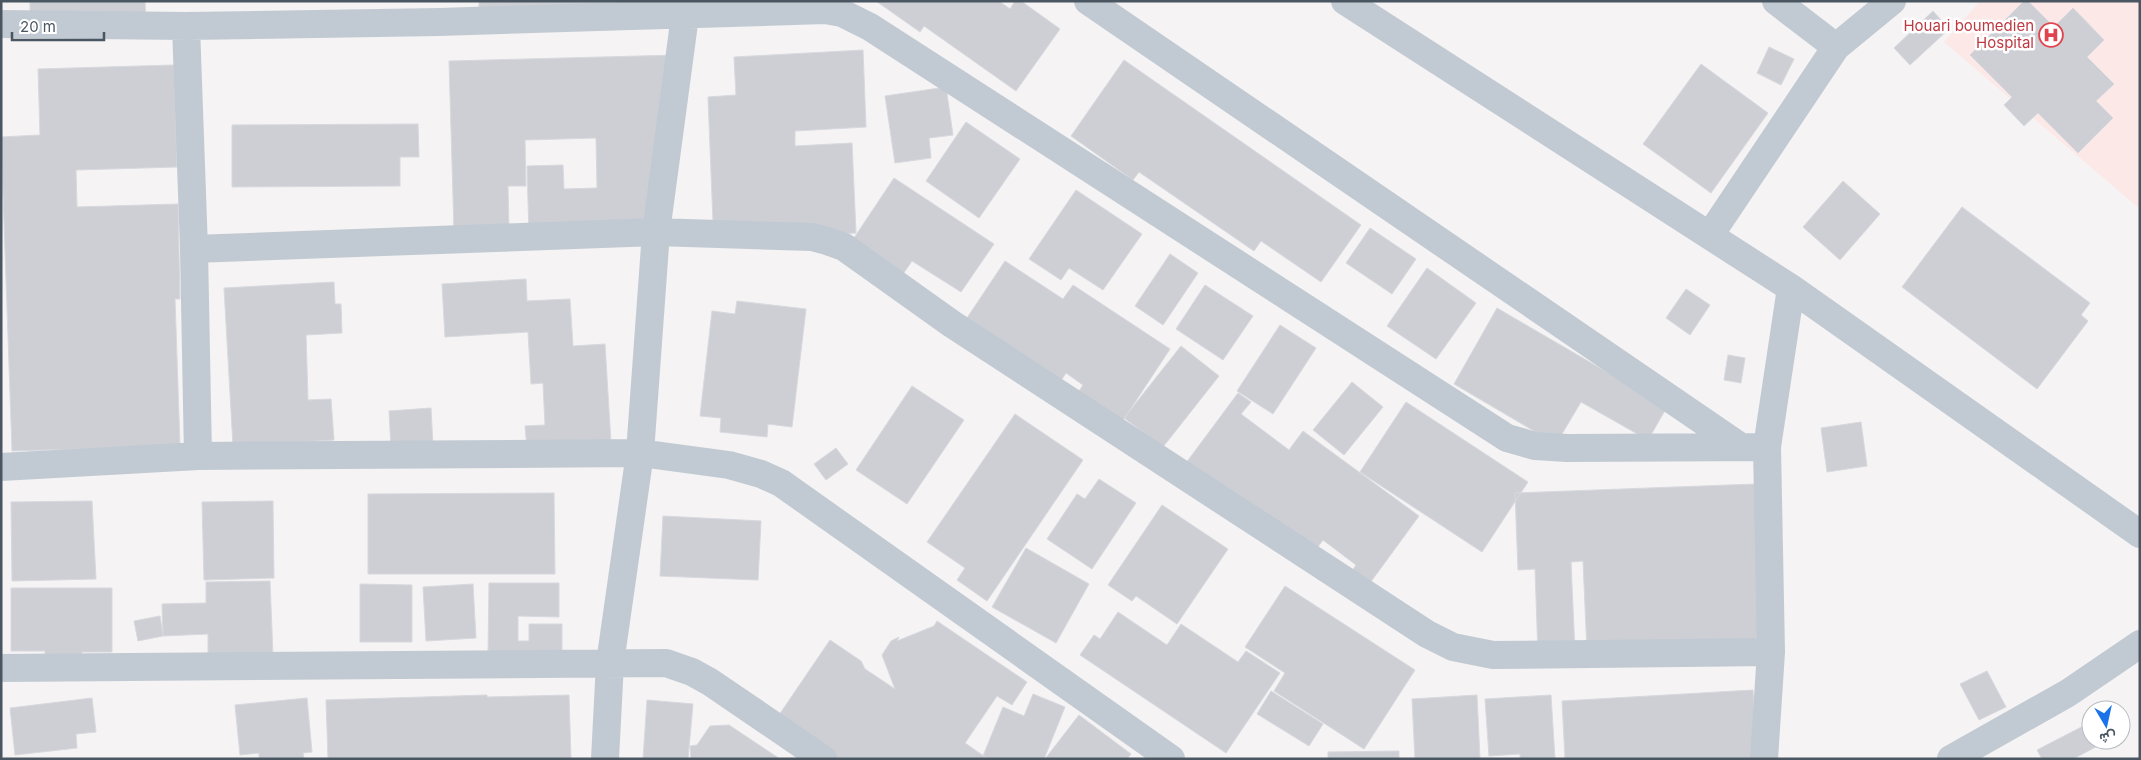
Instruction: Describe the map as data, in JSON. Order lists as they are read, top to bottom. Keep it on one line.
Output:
{"places":{"hospital":["Houari boumedien Hospital"]},"scale_bar":"20 m","north":"bottom"}
